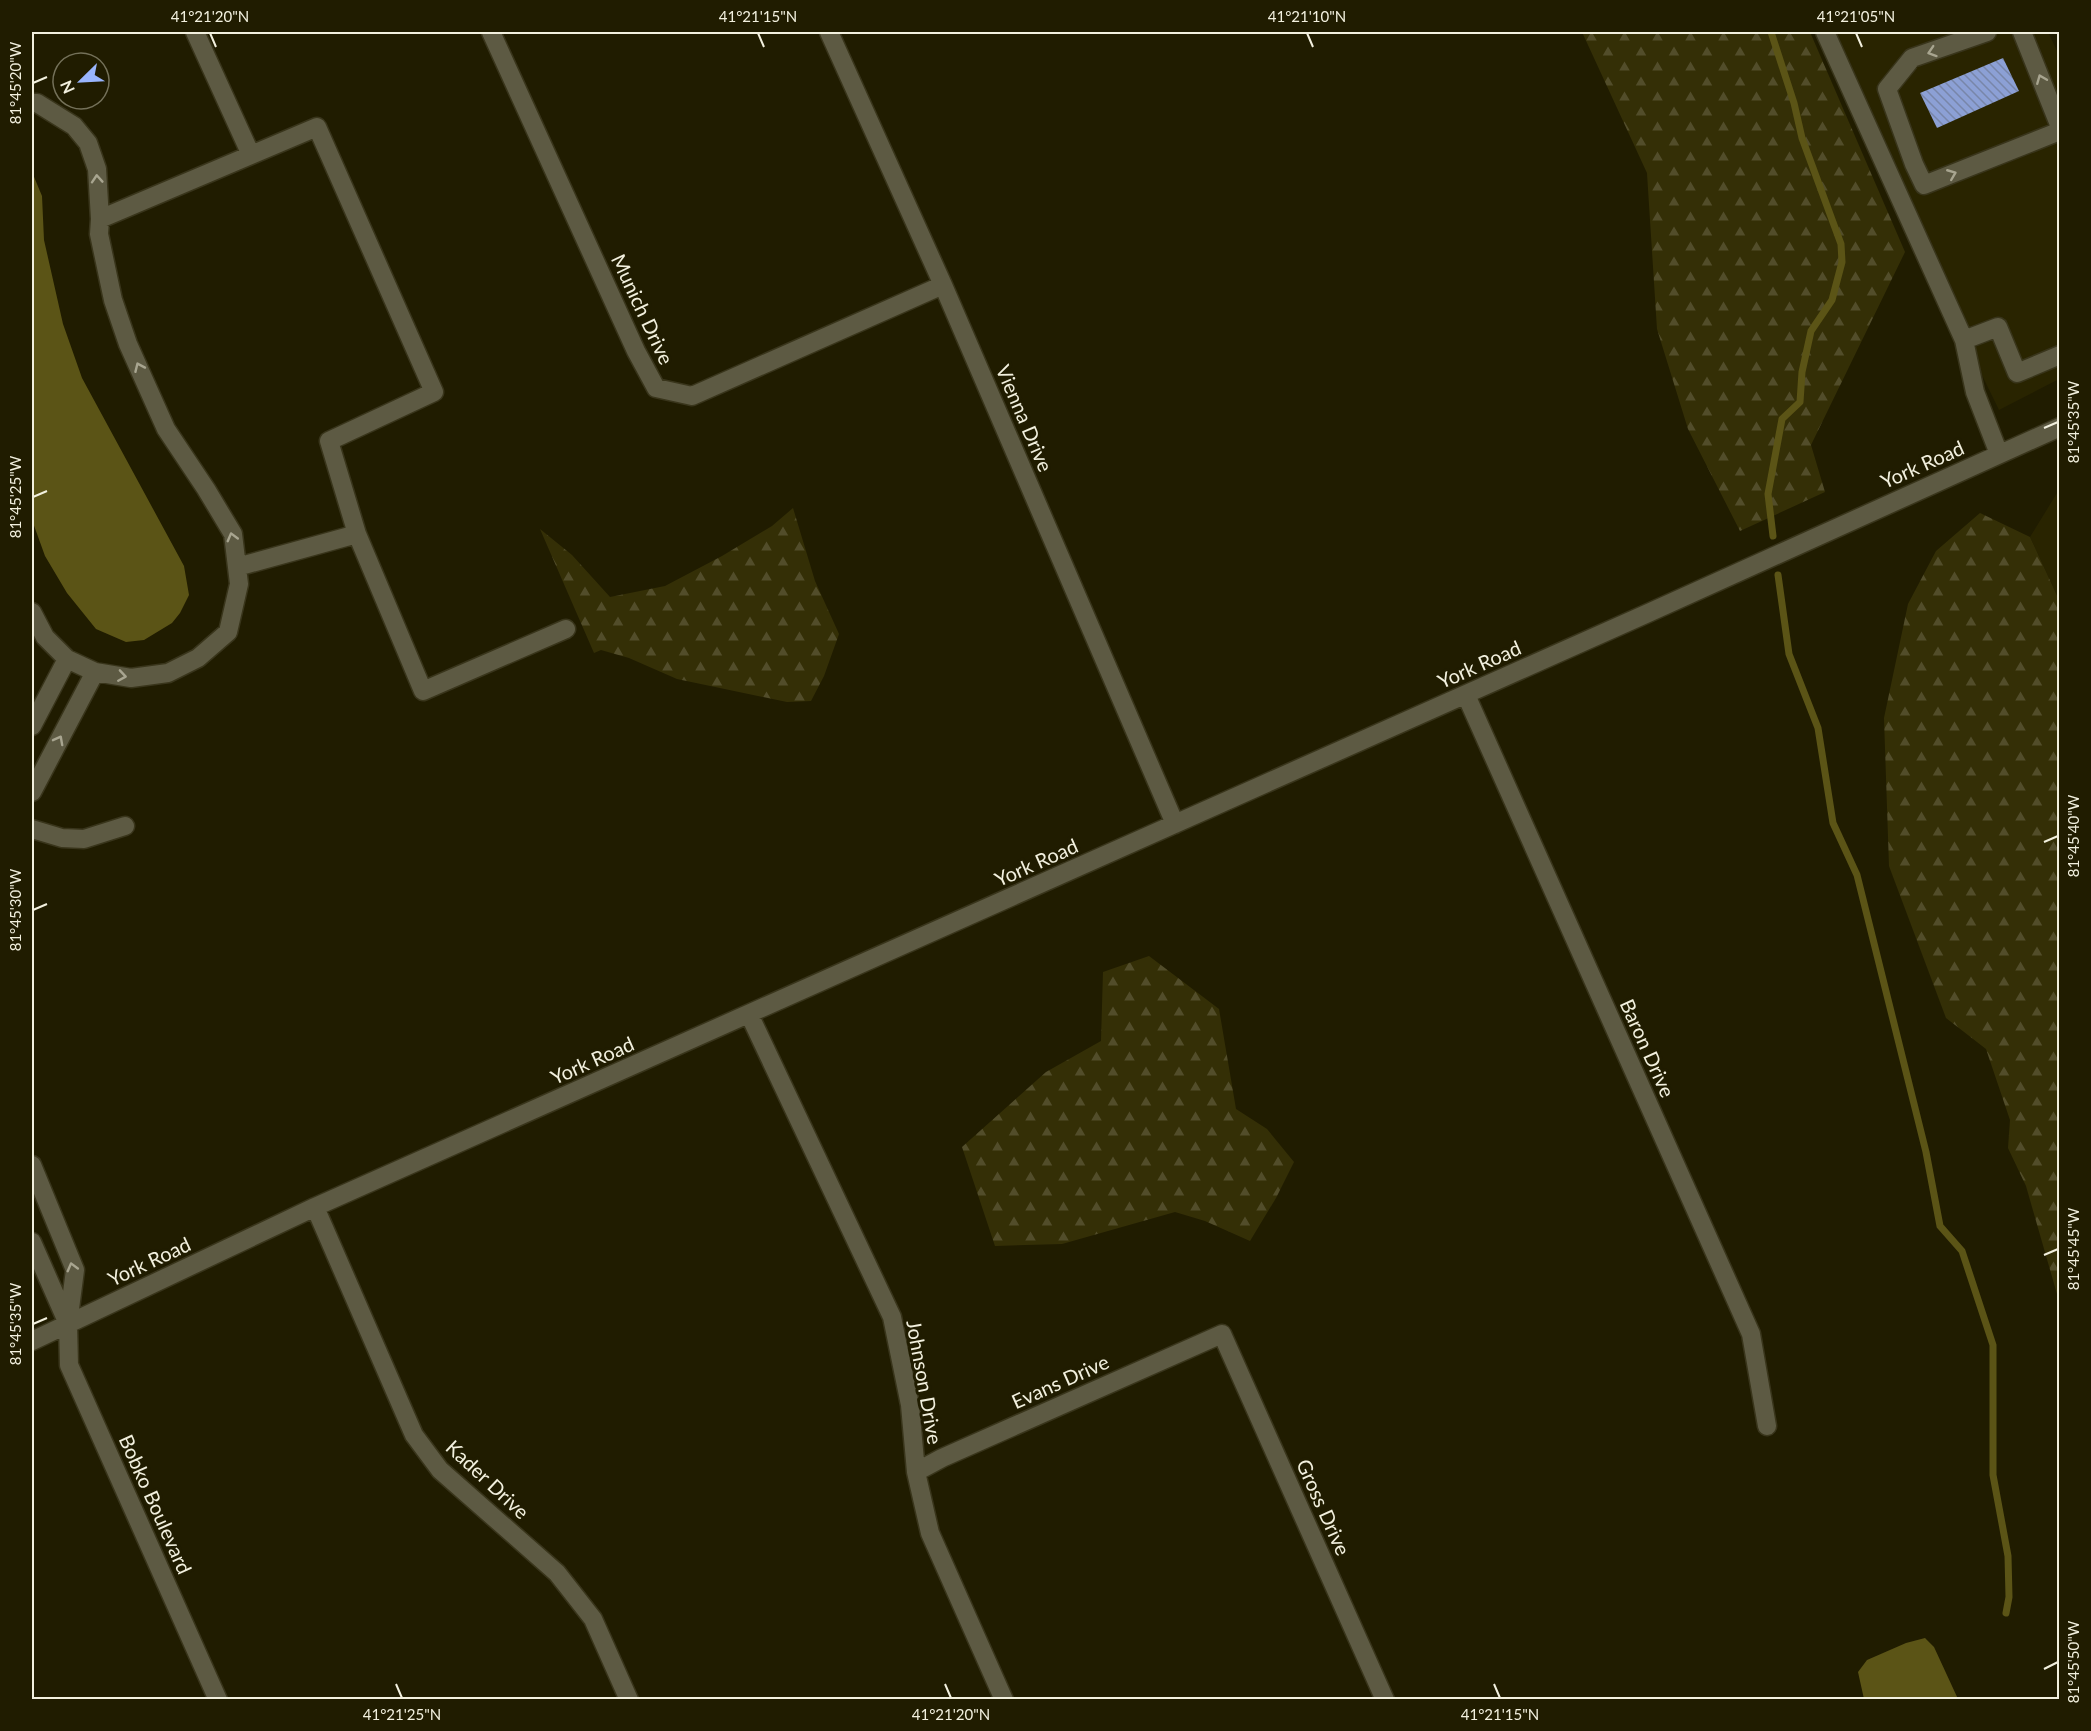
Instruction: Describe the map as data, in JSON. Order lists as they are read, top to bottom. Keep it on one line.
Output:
{"streets":{"street":["Munich Drive","Vienna Drive","York Road","Baron Drive","Evans Drive","Johnson Drive","Kader Drive","Bobko Boulevard","Gross Drive"]},"crossings":[["Munich Drive","Vienna Drive"],["Vienna Drive","York Road"],["York Road","Baron Drive"],["York Road","Johnson Drive"],["York Road","Kader Drive"],["York Road","Bobko Boulevard"],["Evans Drive","Johnson Drive"],["Evans Drive","Gross Drive"]],"north":"bottom left","coordinates":["41°21'20\"N","41°21'15\"N","41°21'10\"N","41°21'05\"N","81°45'20\"W","81°45'35\"W","81°45'25\"W","81°45'40\"W","81°45'30\"W","81°45'45\"W","81°45'50\"W","41°21'25\"N"]}
